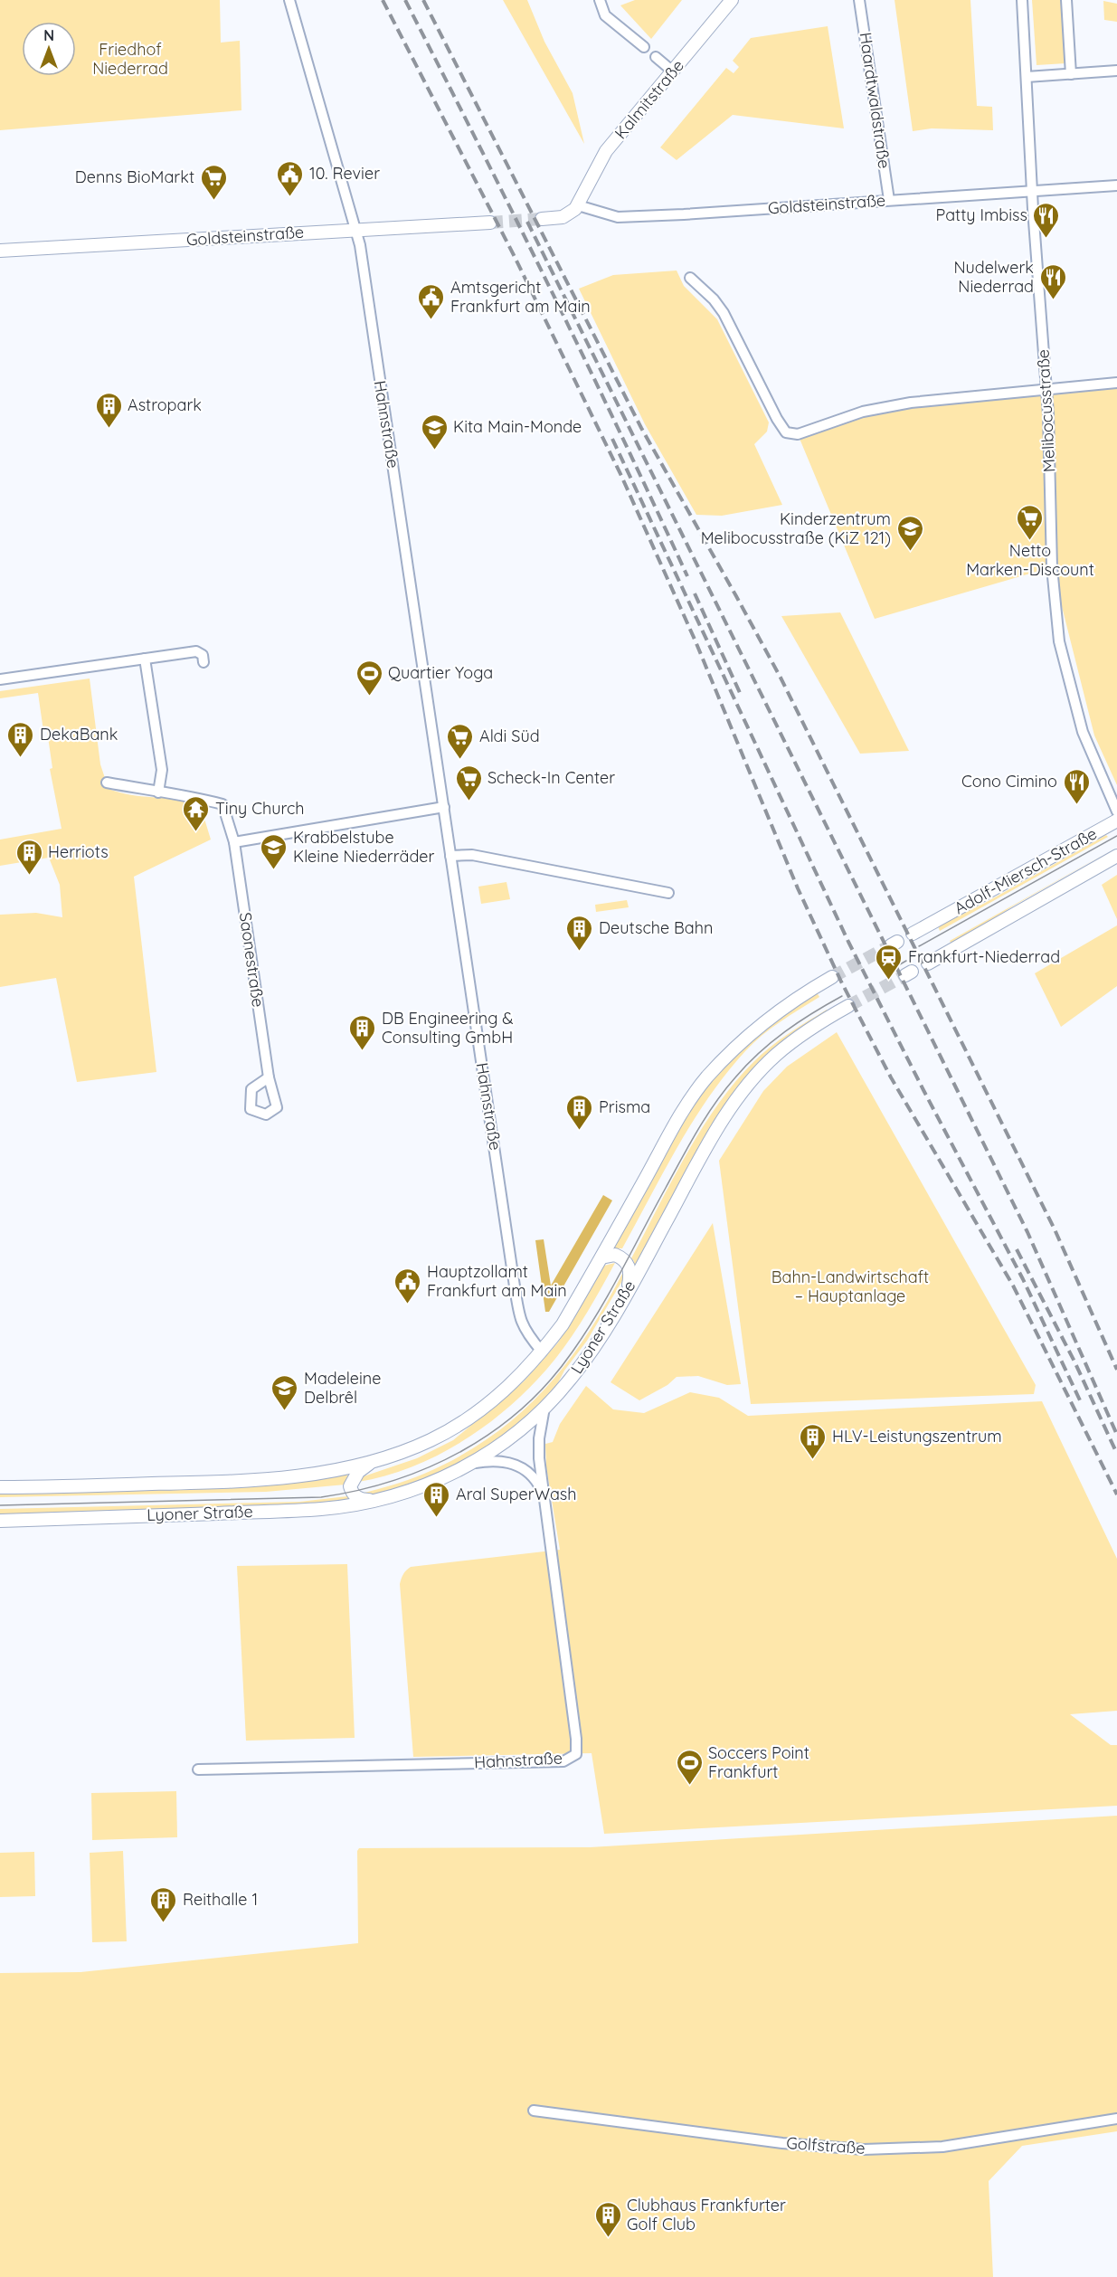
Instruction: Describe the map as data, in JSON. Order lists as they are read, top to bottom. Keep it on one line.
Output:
{"streets":{"main road":["Kalmitstraße","Goldsteinstraße","Adolf-Miersch-Straße","Lyoner Straße"],"street":["Haardtwaldstraße","Melibocusstraße","Hahnstraße","Saonestraße","Golfstraße"]},"crossings":[["Kalmitstraße","Goldsteinstraße"],["Haardtwaldstraße","Goldsteinstraße"],["Goldsteinstraße","Melibocusstraße"],["Goldsteinstraße","Hahnstraße"],["Hahnstraße","Lyoner Straße"]],"parks":["Friedhof Niederrad","Bahn-Landwirtschaft – Hauptanlage"],"places":{"public building":["10. Revier","Amtsgericht Frankfurt am Main","Hauptzollamt Frankfurt am Main"],"supermarket":["Denns BioMarkt","Netto Marken-Discount","Aldi Süd","Scheck-In Center"],"restaurant":["Patty Imbiss","Nudelwerk Niederrad","Cono Cimino"],"building":["Astropark","DekaBank","Herriots","Deutsche Bahn","DB Engineering & Consulting GmbH","Prisma","HLV-Leistungszentrum","Aral SuperWash","Reithalle 1","Clubhaus Frankfurter Golf Club"],"school or university":["Kita Main-Monde","Kinderzentrum Melibocusstraße (KiZ 121)","Krabbelstube Kleine Niederräder","Madeleine Delbrêl"],"sports":["Quartier Yoga","Soccers Point Frankfurt"],"temple":["Tiny Church"],"station":["Frankfurt-Niederrad"]},"north":"top"}
